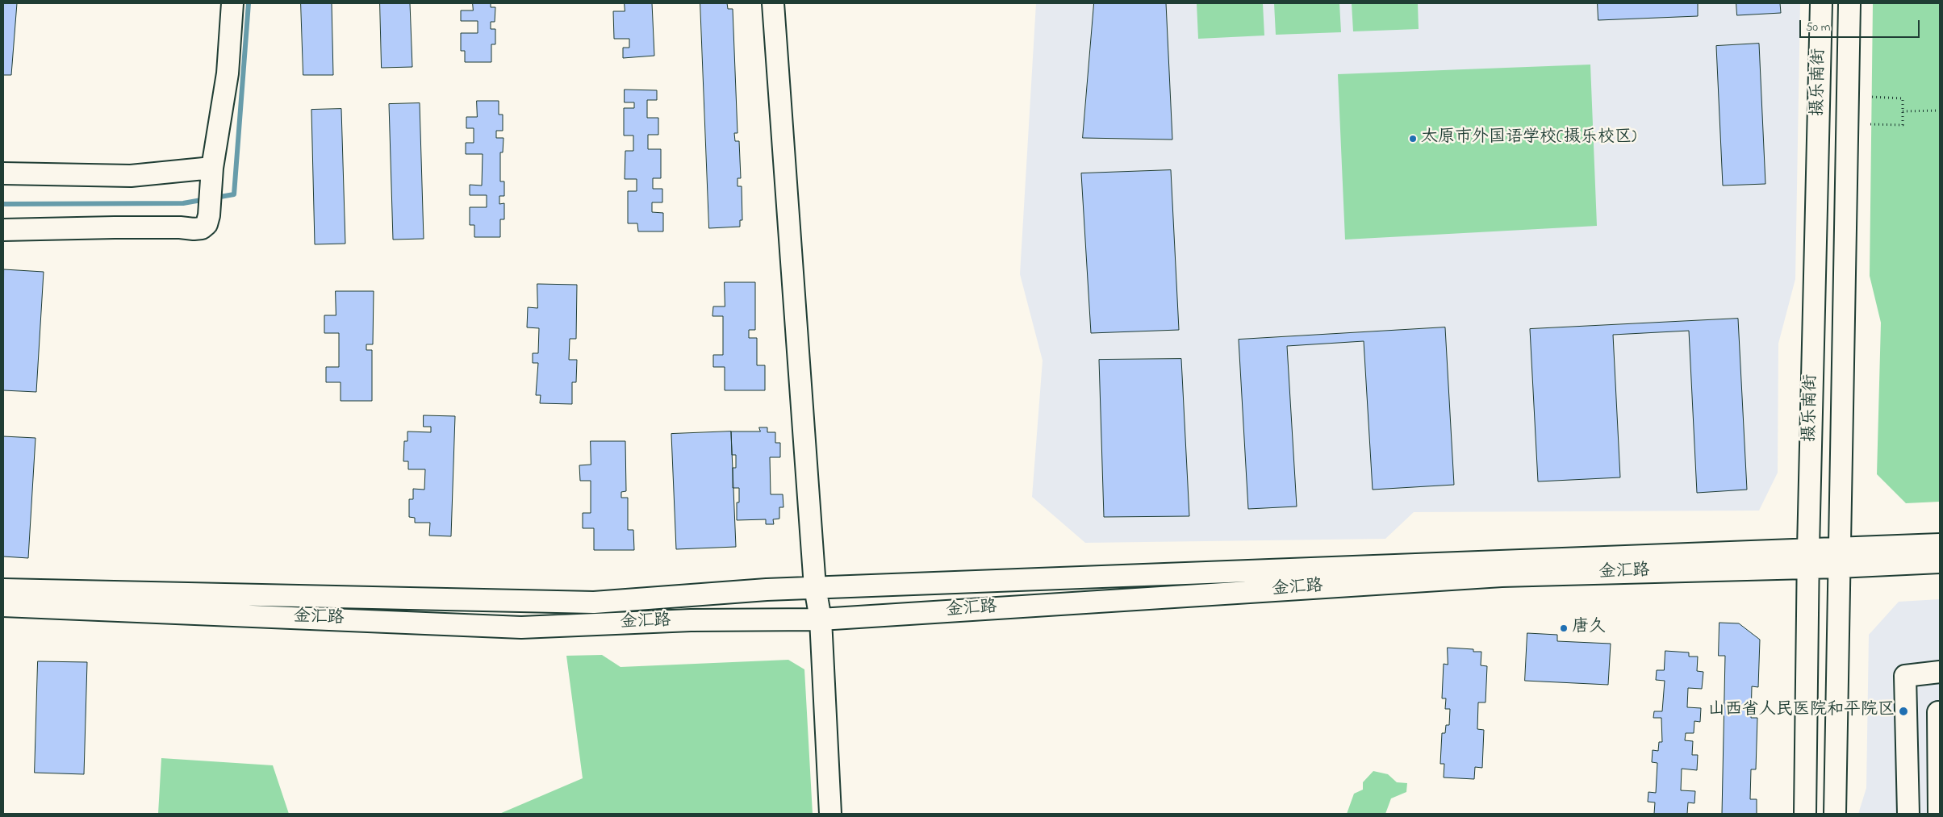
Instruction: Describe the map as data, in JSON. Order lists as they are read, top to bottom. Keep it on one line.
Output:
{"streets":{"street":["摄乐南街","金汇路"]},"crossings":[["摄乐南街","金汇路"]],"places":["太原市外国语学校(摄乐校区)","唐久","山西省人民医院和平院区"],"scale_bar":"50 m"}
